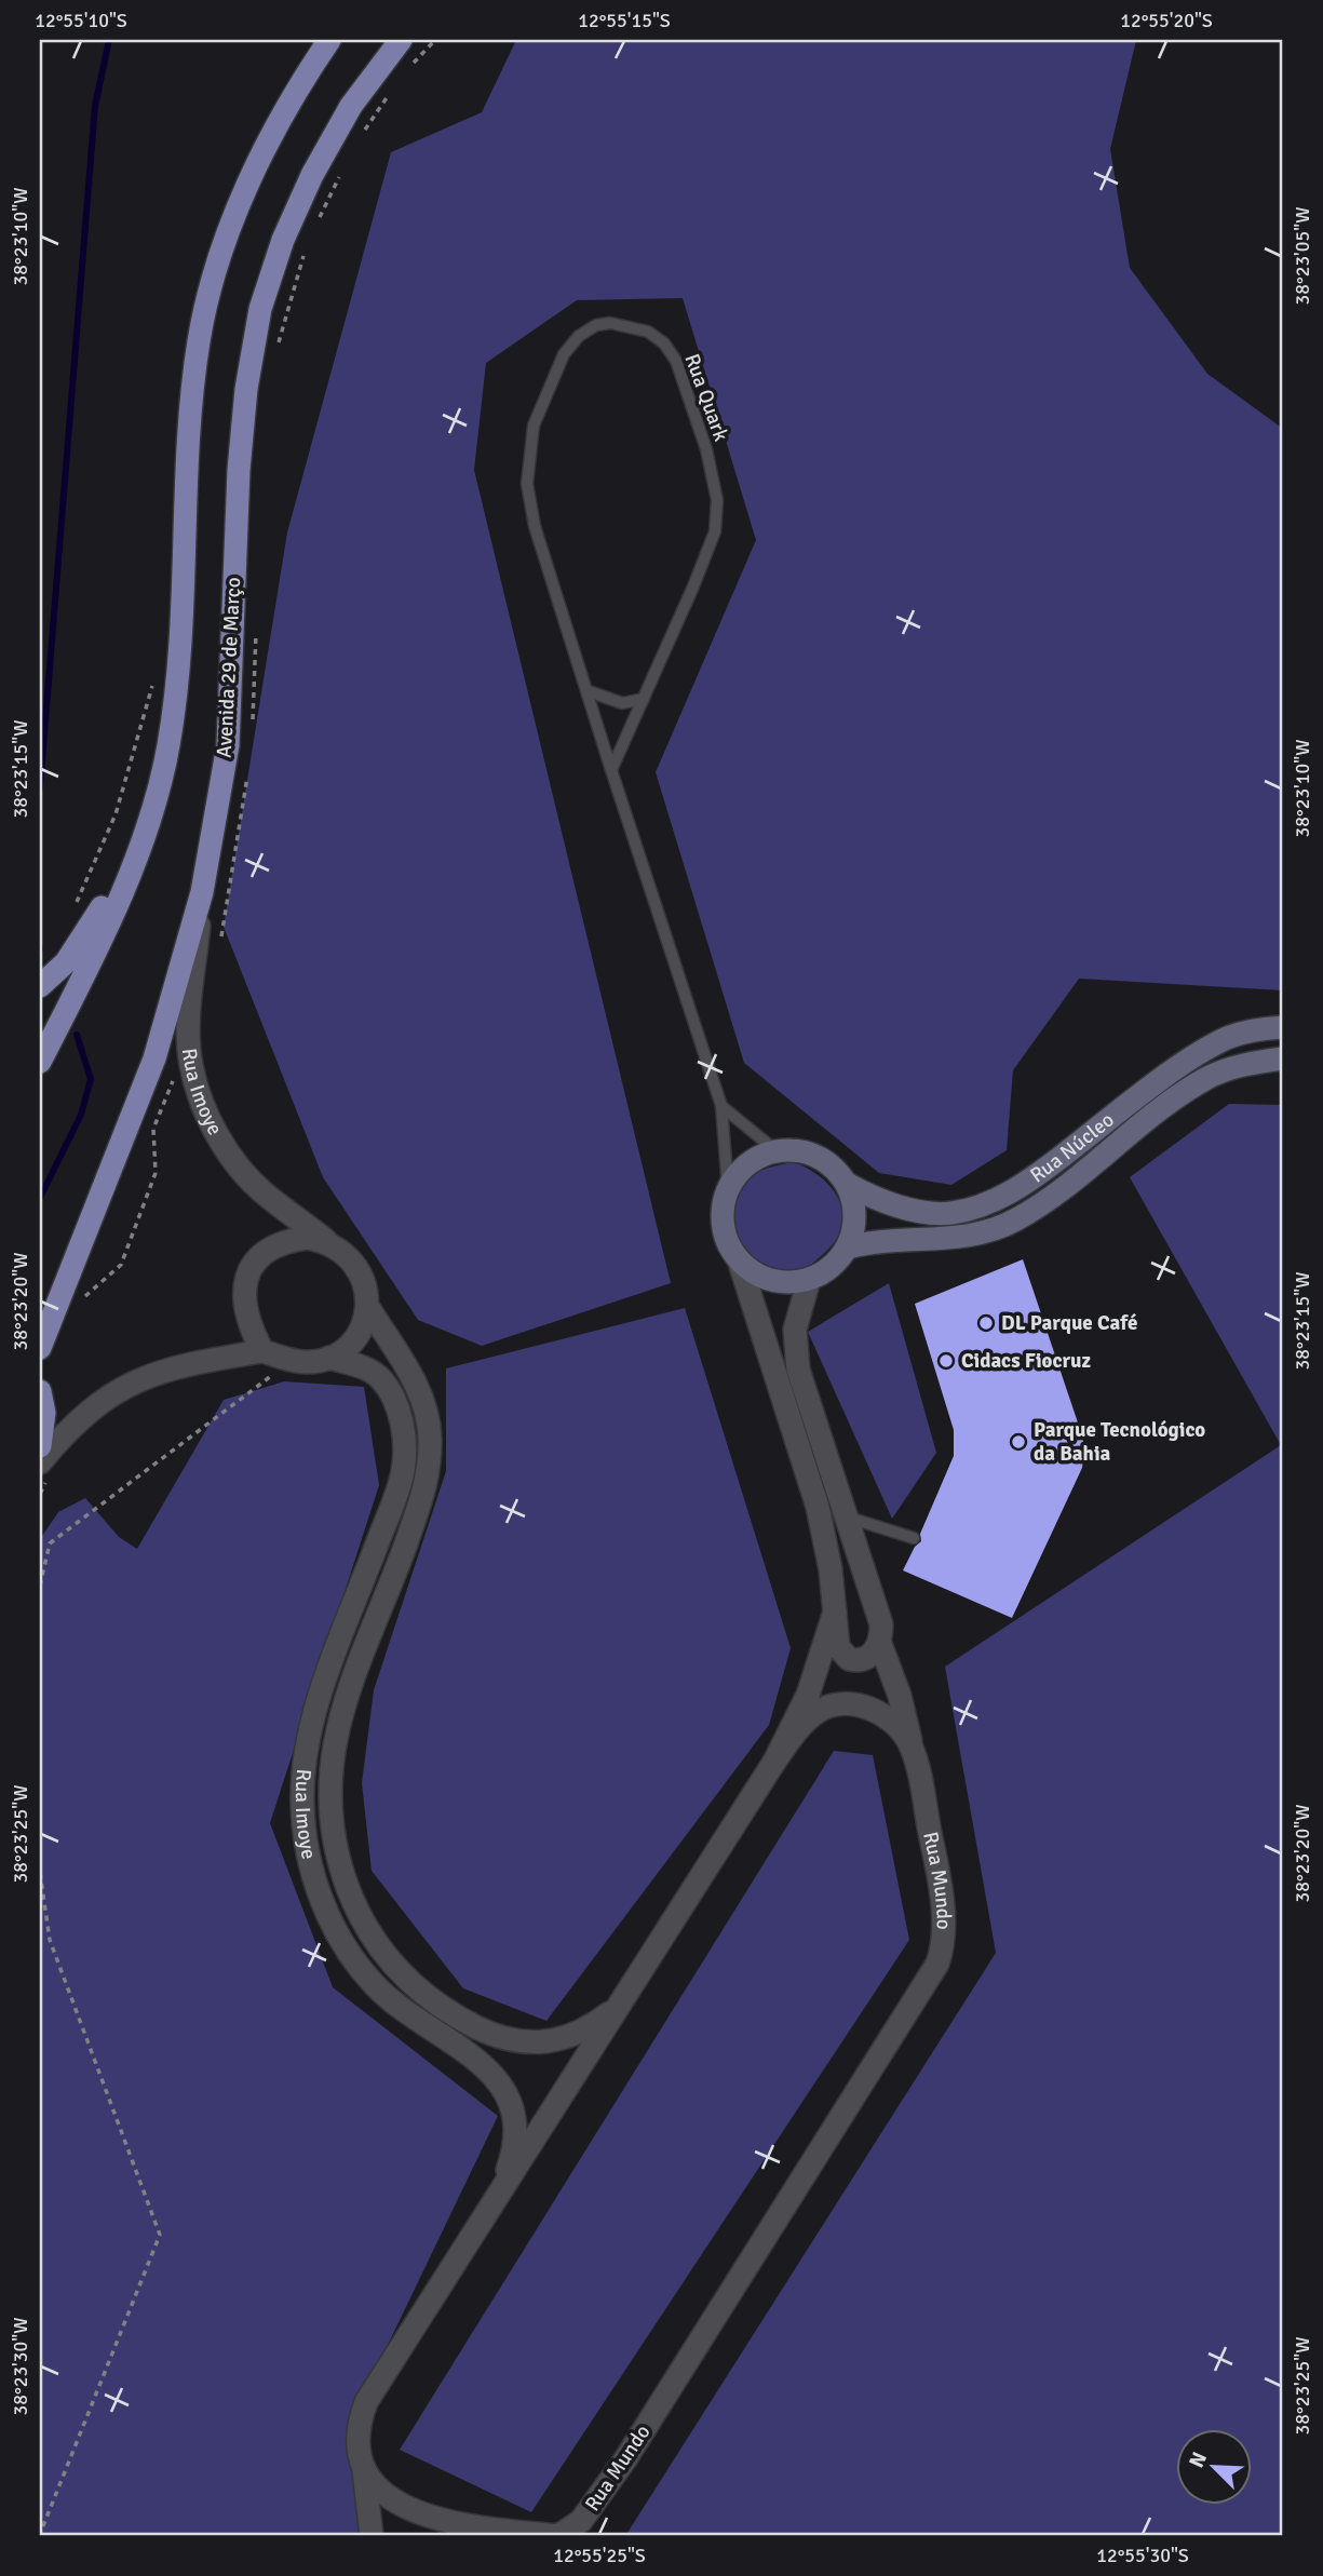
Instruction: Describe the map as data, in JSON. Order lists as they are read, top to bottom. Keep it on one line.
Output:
{"streets":{"main road":["Avenida 29 de Março"],"street":["Rua Imoye","Rua Núcleo","Rua Mundo"],"lane":["Rua Quark"]},"crossings":[["Rua Quark","Rua Núcleo"],["Avenida 29 de Março","Rua Imoye"],["Rua Imoye","Rua Mundo"]],"places":["DL Parque Café","Cidacs Fiocruz","Parque Tecnológico da Bahia"],"north":"top left","coordinates":["12°55'10\"S","12°55'15\"S","12°55'20\"S","38°23'10\"W","38°23'05\"W","38°23'15\"W","38°23'20\"W","38°23'25\"W","38°23'30\"W","12°55'25\"S","12°55'30\"S"]}
